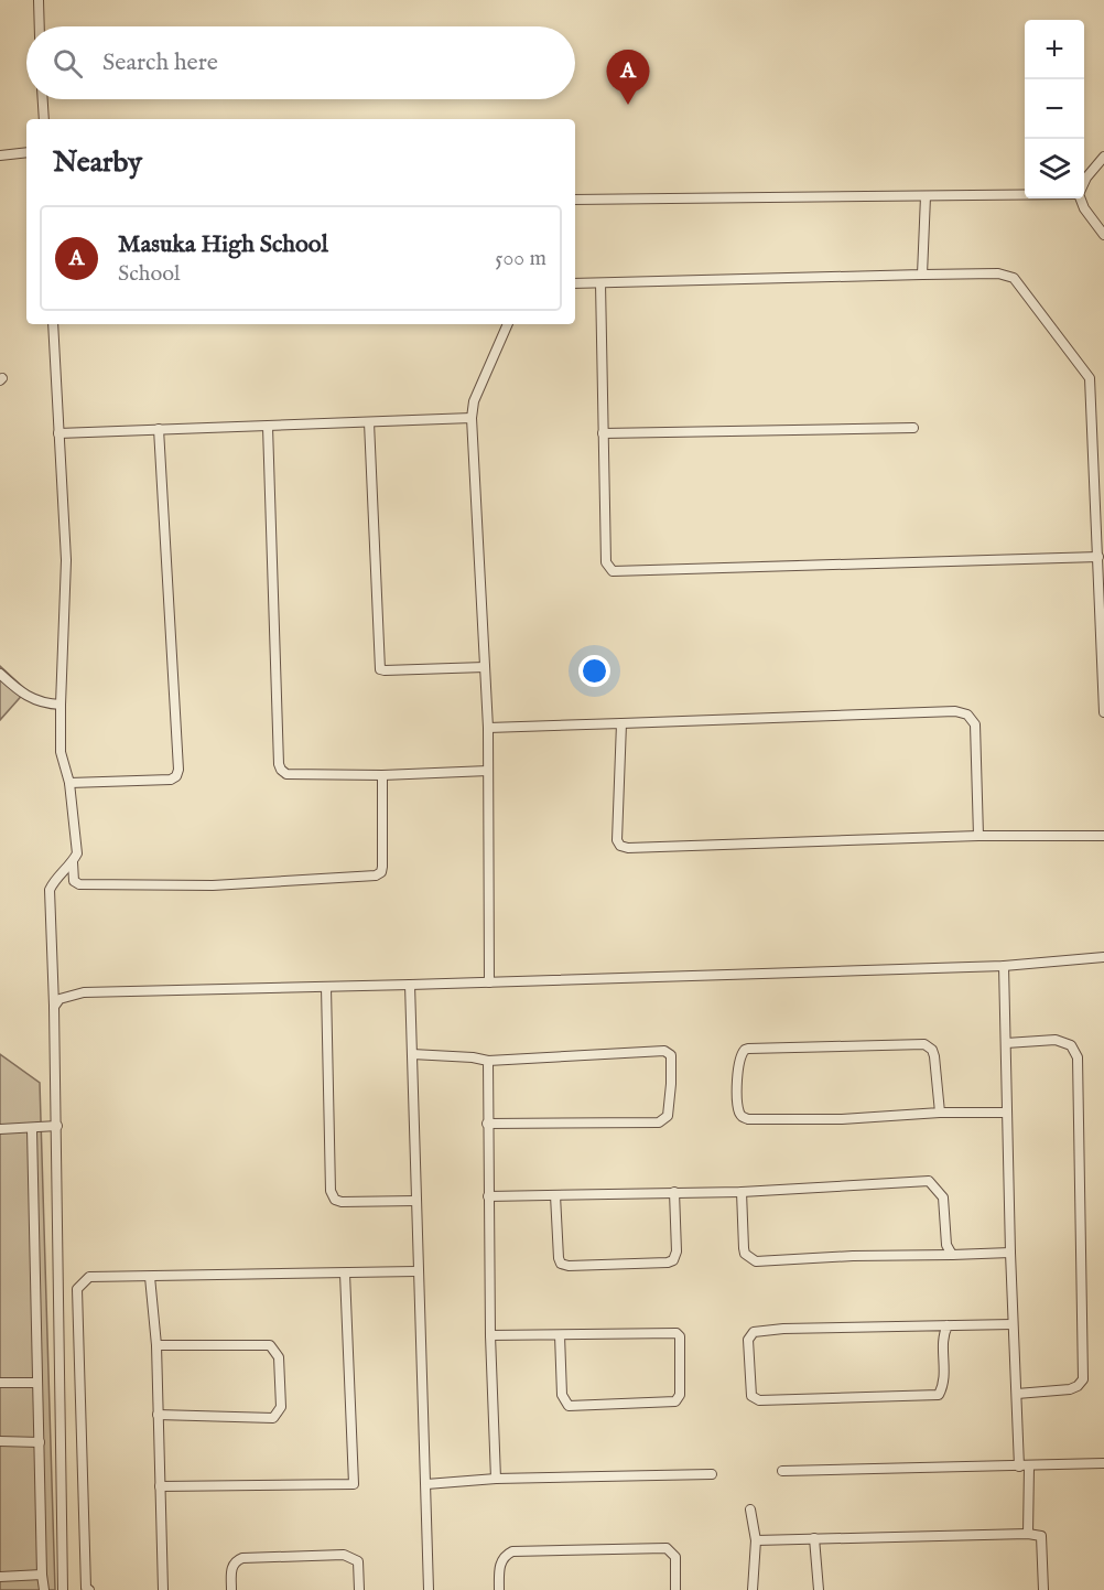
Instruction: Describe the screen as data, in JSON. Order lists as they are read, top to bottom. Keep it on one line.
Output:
{"page":{"map_buttons":["+","−"],"search":"Search here","pins":"A","heading":"Nearby","list":[{"mark":"A","name":"Masuka High School","note":"School","value":"500 m"}]}}
